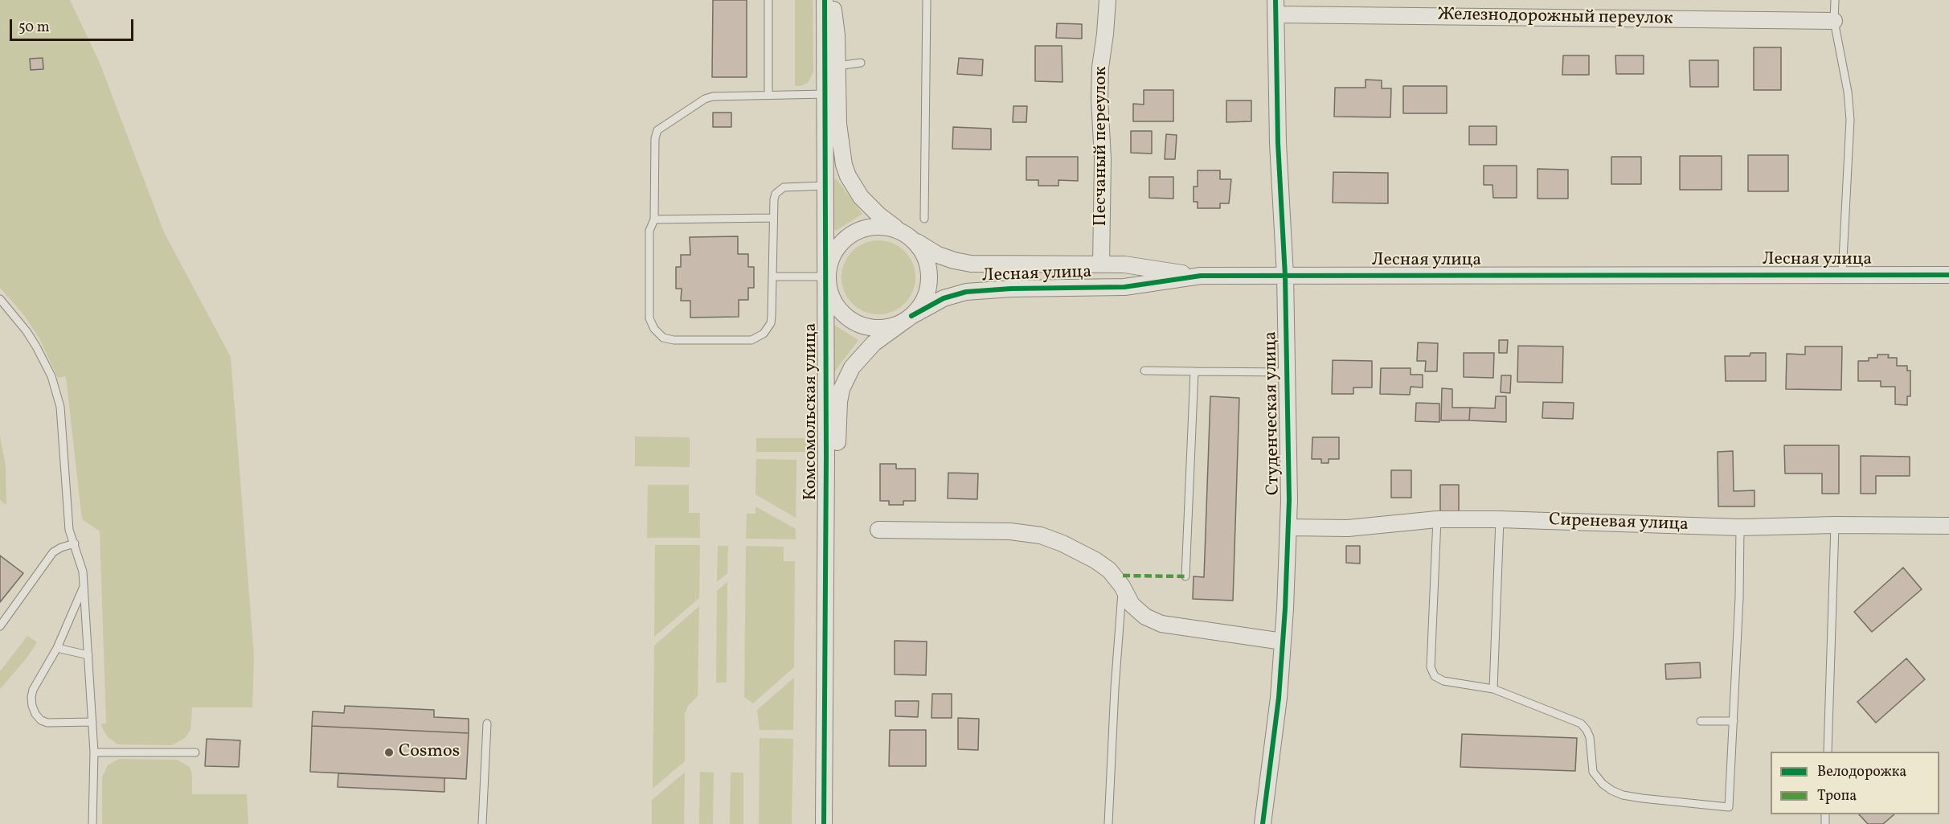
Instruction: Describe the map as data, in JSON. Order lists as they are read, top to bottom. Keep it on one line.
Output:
{"streets":{"street":["Железнодорожный переулок","Песчаный переулок","Лесная улица","Комсомольская улица","Студенческая улица","Сиреневая улица"]},"crossings":[["Железнодорожный переулок","Студенческая улица"],["Песчаный переулок","Лесная улица"],["Лесная улица","Комсомольская улица"],["Лесная улица","Студенческая улица"],["Студенческая улица","Сиреневая улица"]],"places":["Cosmos"],"legend":["Велодорожка","Тропа"],"scale_bar":"50 m"}
